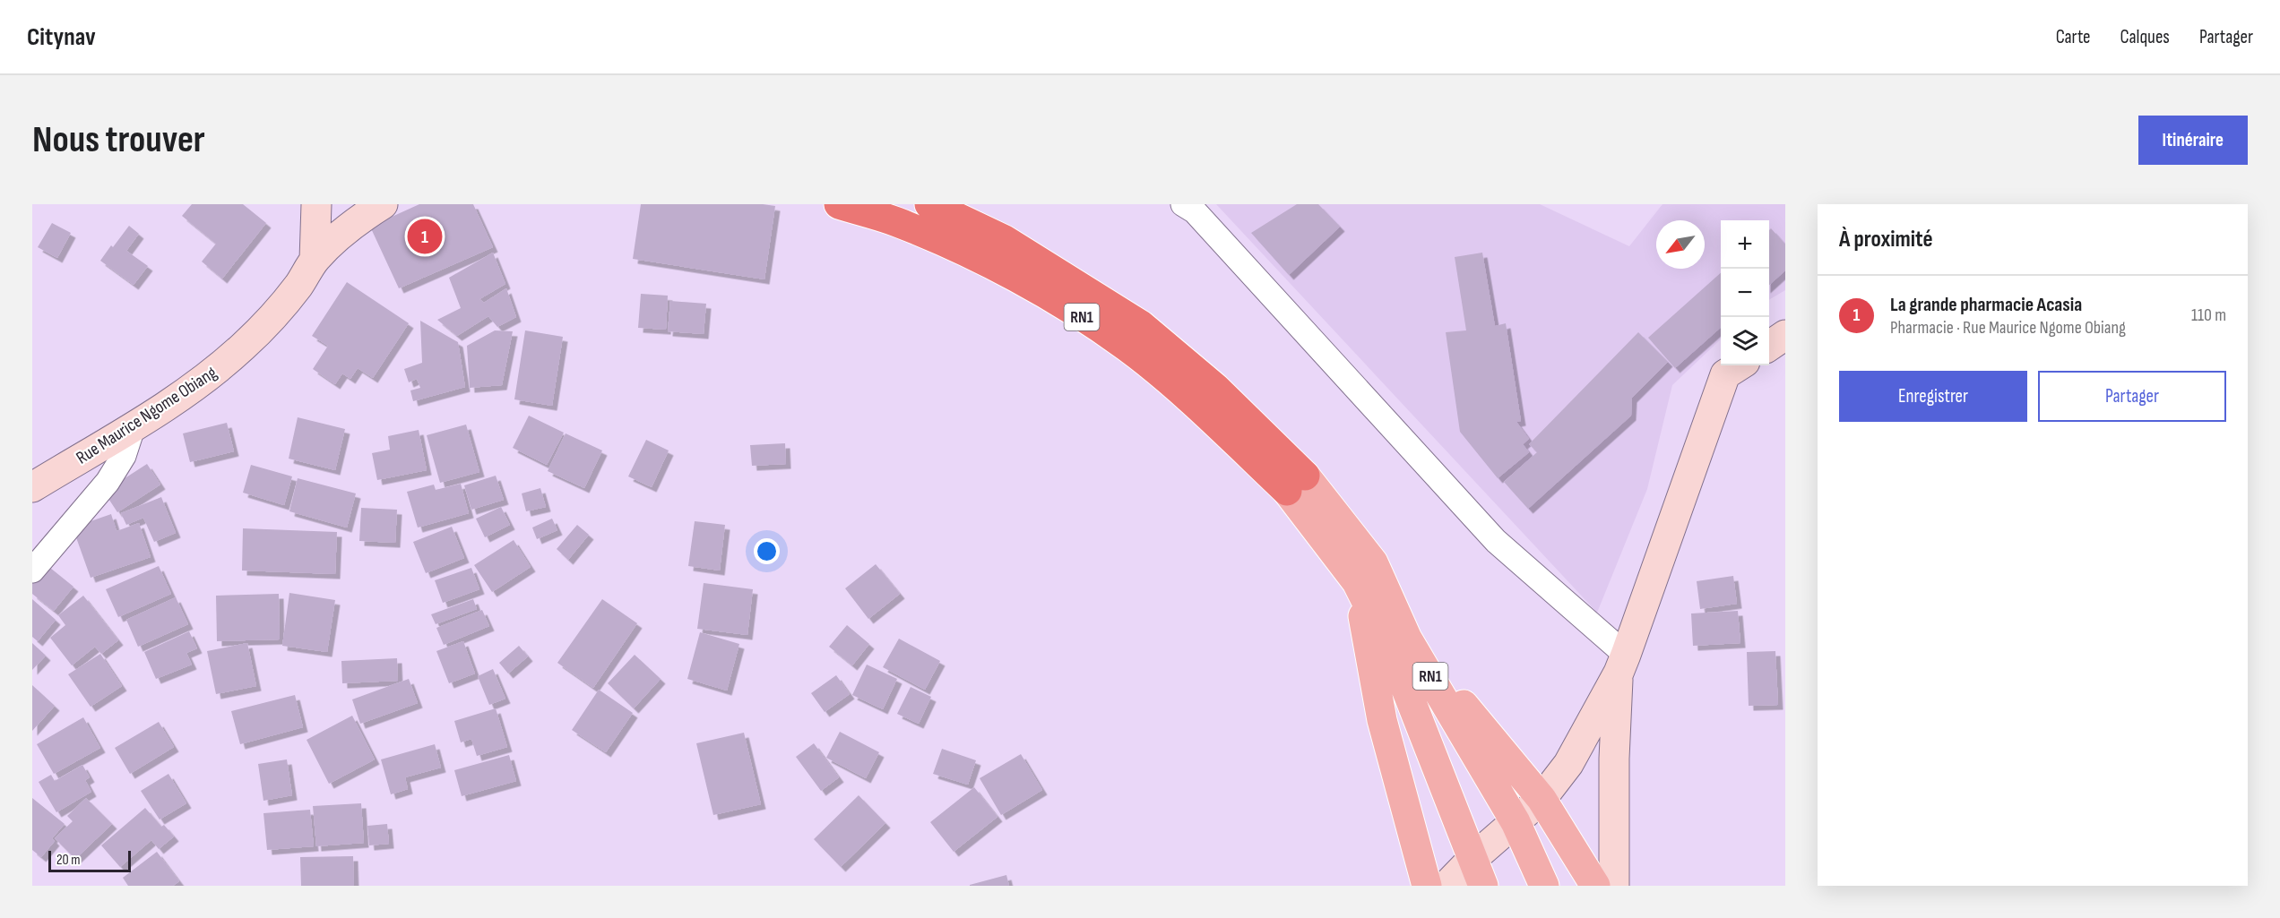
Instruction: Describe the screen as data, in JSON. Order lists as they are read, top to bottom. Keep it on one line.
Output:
{"streets":{"highway":["RN1"],"main road":["Rue Maurice Ngome Obiang"]},"scale_bar":"20 m","north":"bottom left","page":{"header":"Citynav","nav":["Carte","Calques","Partager"],"buttons":["Itinéraire",["Enregistrer","Partager"]],"title":"Nous trouver","heading":"À proximité","pins":"1","map_buttons":["+","−"],"list":[{"mark":"1","name":"La grande pharmacie Acasia","note":"Pharmacie · Rue Maurice Ngome Obiang","value":"110 m"}],"scale":"20 m"}}
